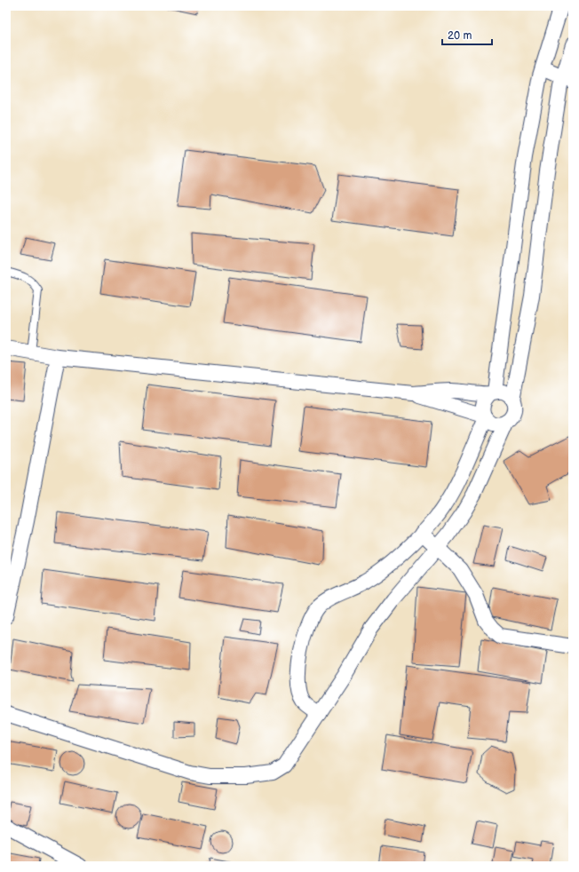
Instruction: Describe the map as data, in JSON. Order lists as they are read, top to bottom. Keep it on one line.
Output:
{"scale_bar":"20 m"}
